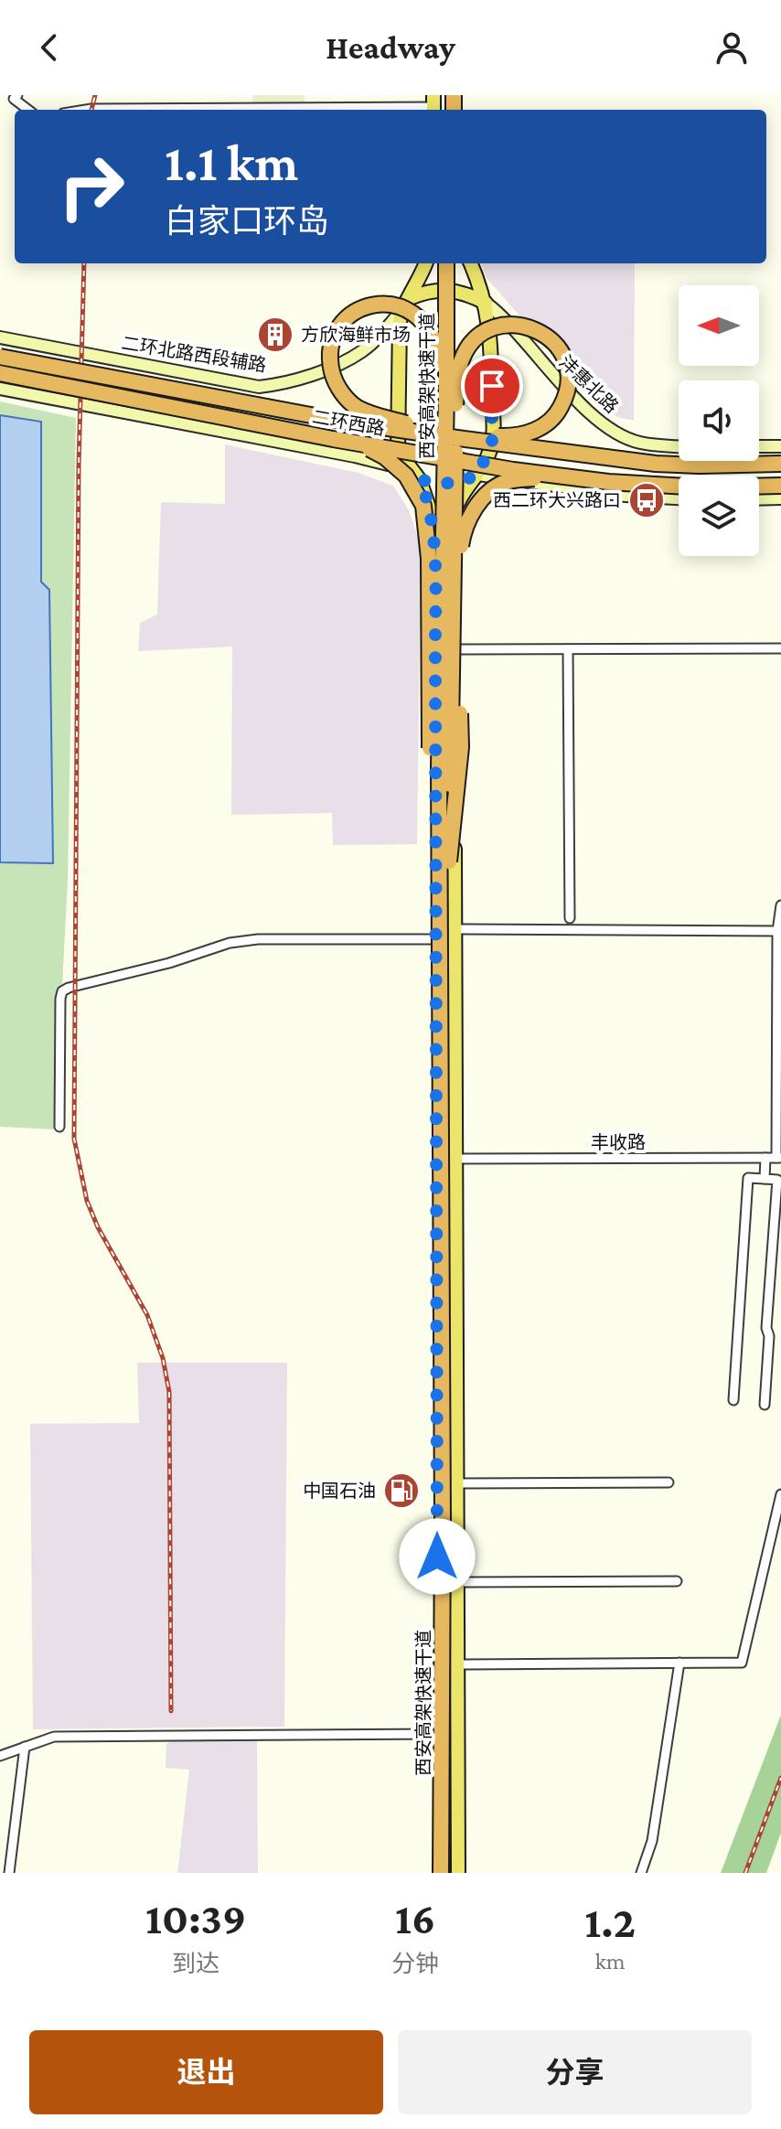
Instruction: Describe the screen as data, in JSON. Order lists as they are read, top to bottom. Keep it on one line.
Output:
{"streets":{"highway":["西安高架快速干道","二环西路"],"main road":["二环北路西段辅路","沣惠北路"],"street":["丰收路"]},"places":{"building":["方欣海鲜市场"],"bus stop":["西二环大兴路口"],"fuel station":["中国石油"]},"north":"left","page":{"header":"Headway","turn":["1.1 km","白家口环岛"],"eta":["10:39","到达","16","分钟","1.2","km"],"buttons":["退出","分享"]}}
